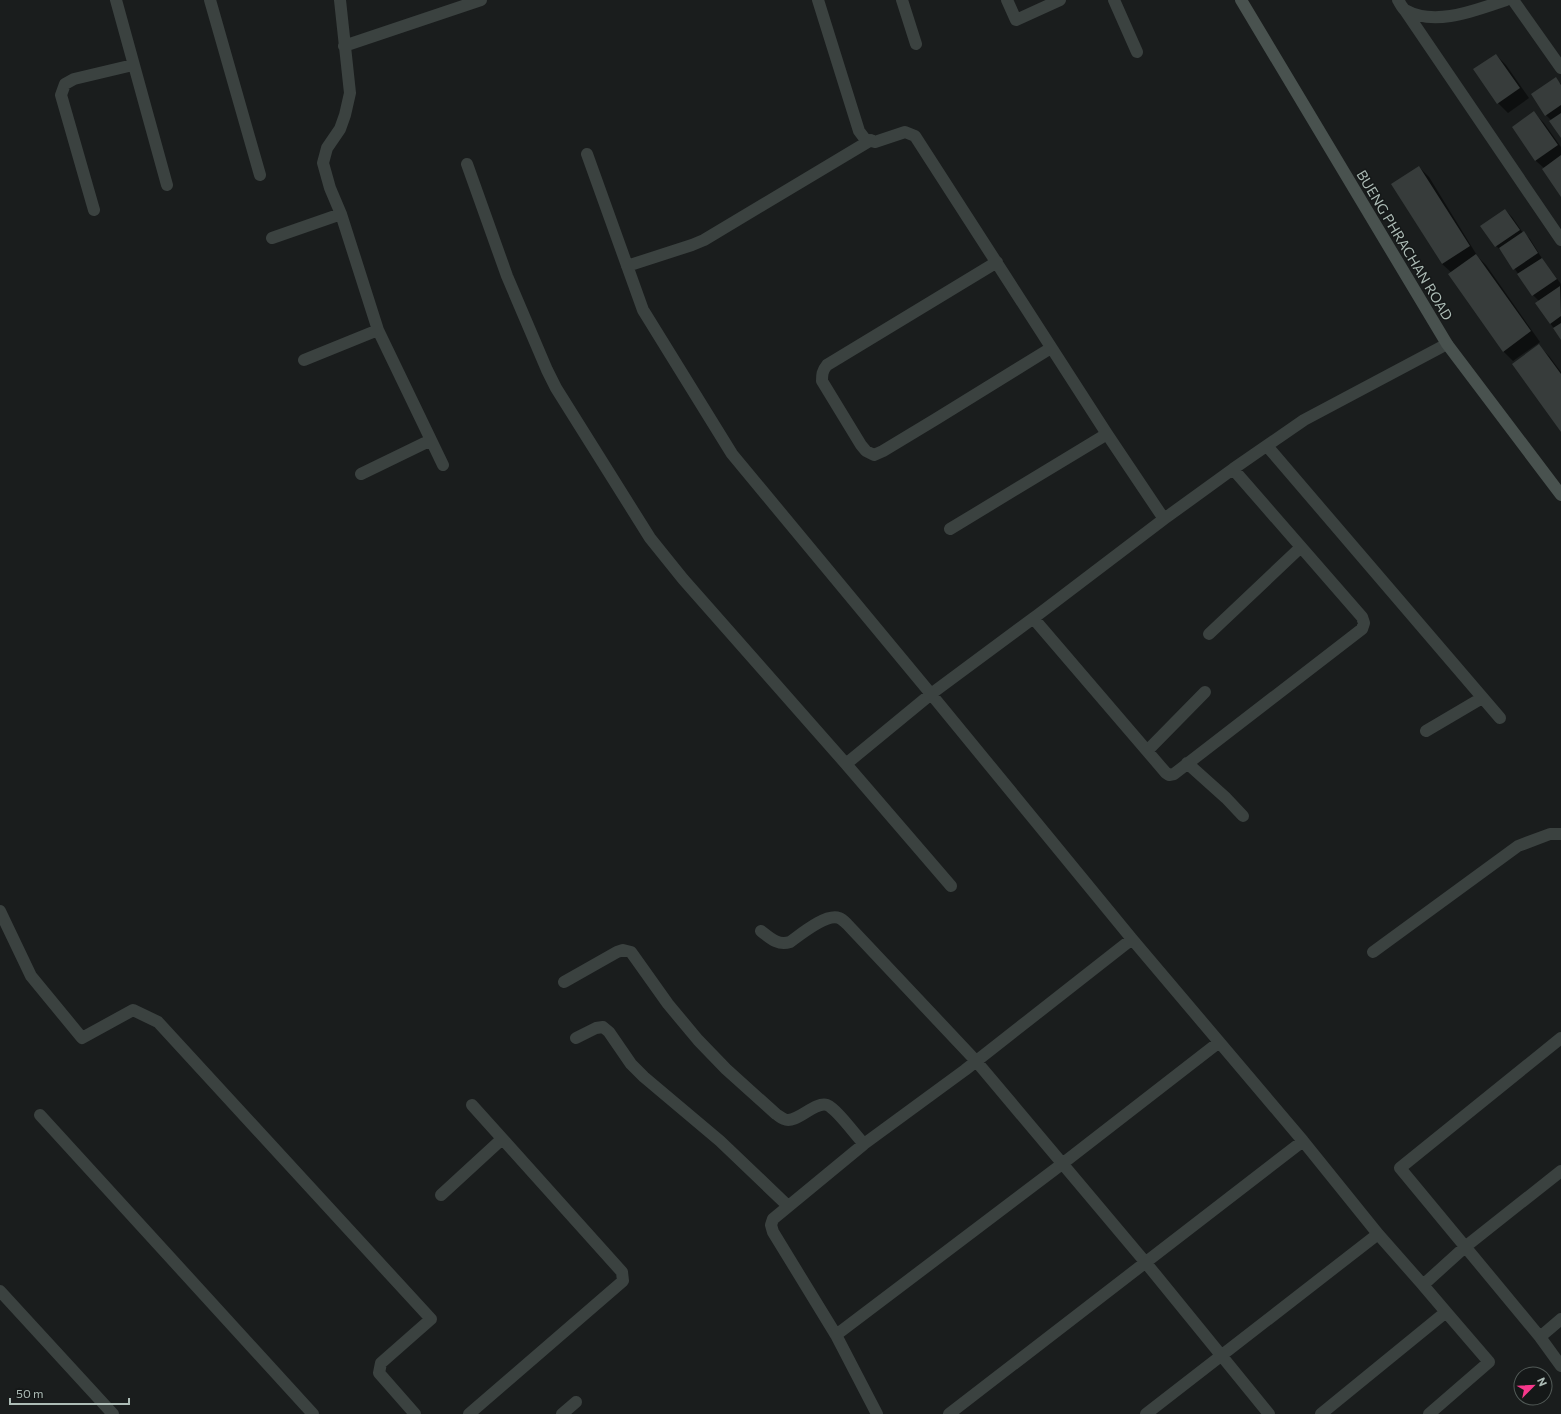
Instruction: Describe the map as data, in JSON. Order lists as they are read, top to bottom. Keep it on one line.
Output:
{"streets":{"street":["BUENG PHRACHAN ROAD"]},"scale_bar":"50 m","north":"top right"}
